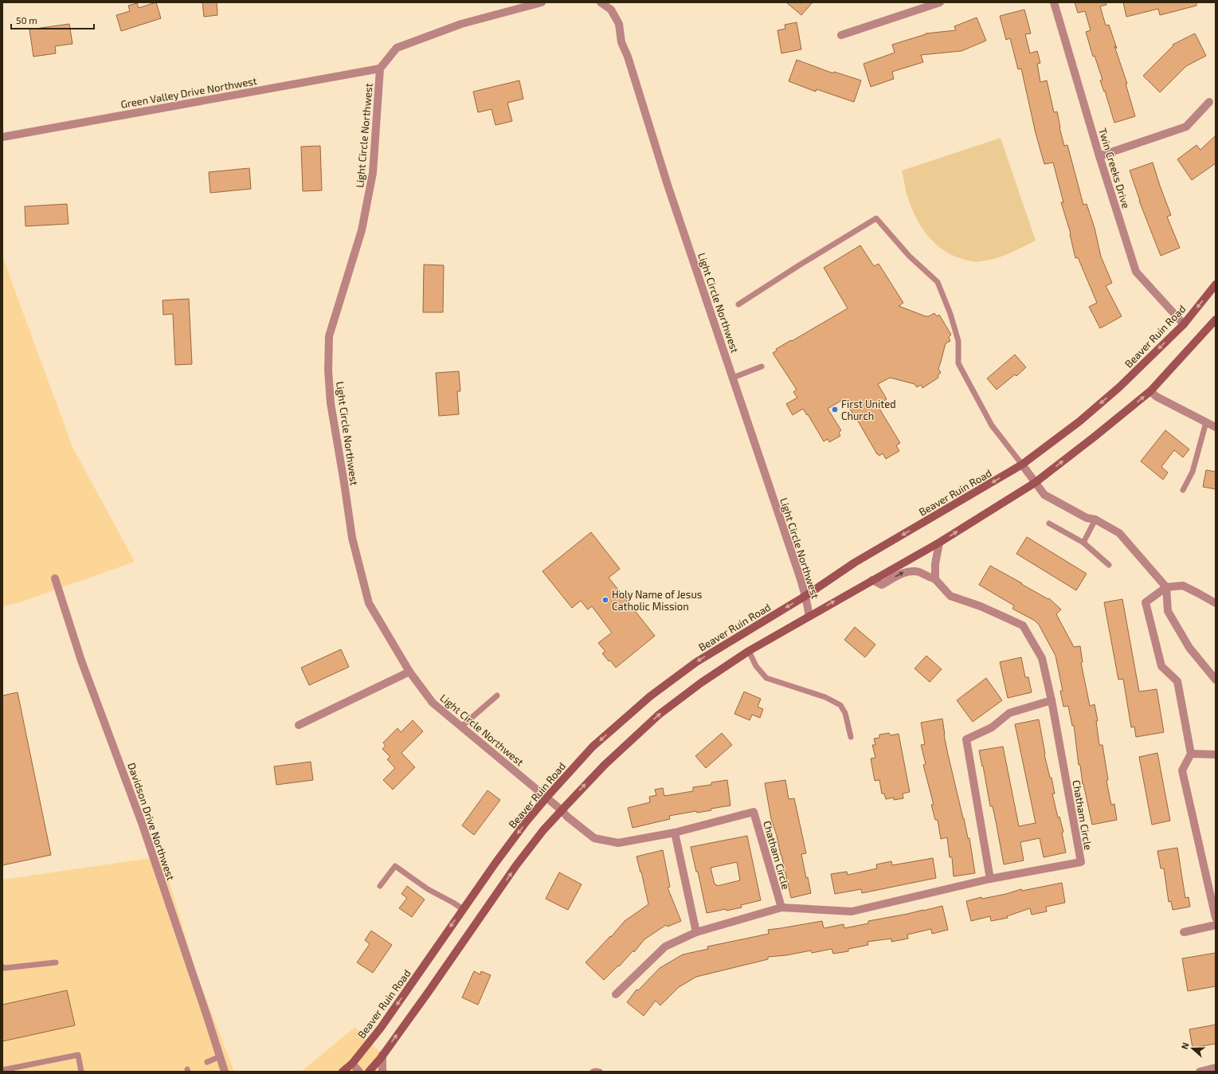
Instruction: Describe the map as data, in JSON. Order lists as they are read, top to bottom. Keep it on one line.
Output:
{"streets":{"main road":["Beaver Ruin Road"],"street":["Green Valley Drive Northwest","Light Circle Northwest","Twin Creeks Drive","Chatham Circle","Davidson Drive Northwest"]},"crossings":[["Green Valley Drive Northwest","Light Circle Northwest"],["Light Circle Northwest","Beaver Ruin Road"],["Light Circle Northwest","Chatham Circle"],["Twin Creeks Drive","Beaver Ruin Road"]],"places":["First United Church","Holy Name of Jesus Catholic Mission"],"scale_bar":"50 m","north":"left"}
